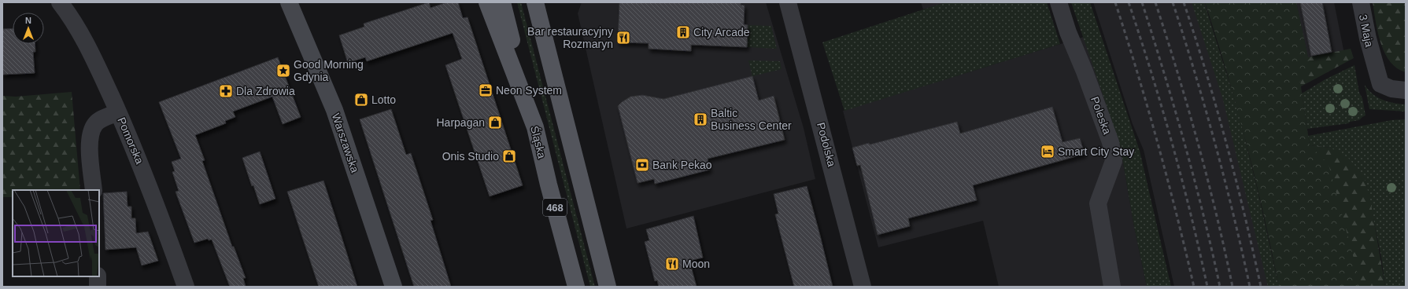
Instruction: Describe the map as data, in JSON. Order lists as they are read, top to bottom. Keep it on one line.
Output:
{"streets":{"main road":["Śląska","468"],"street":["3 Maja","Poleska","Pomorska","Warszawska","Podolska"]},"places":{"building":["City Arcade","Baltic Business Center"],"restaurant":["Bar restauracyjny Rozmaryn","Moon"],"place":["Good Morning Gdynia"],"office":["Neon System"],"pharmacy":["Dla Zdrowia"],"shop":["Lotto","Harpagan","Onis Studio"],"hotel":["Smart City Stay"],"bank":["Bank Pekao"]},"north":"top"}
